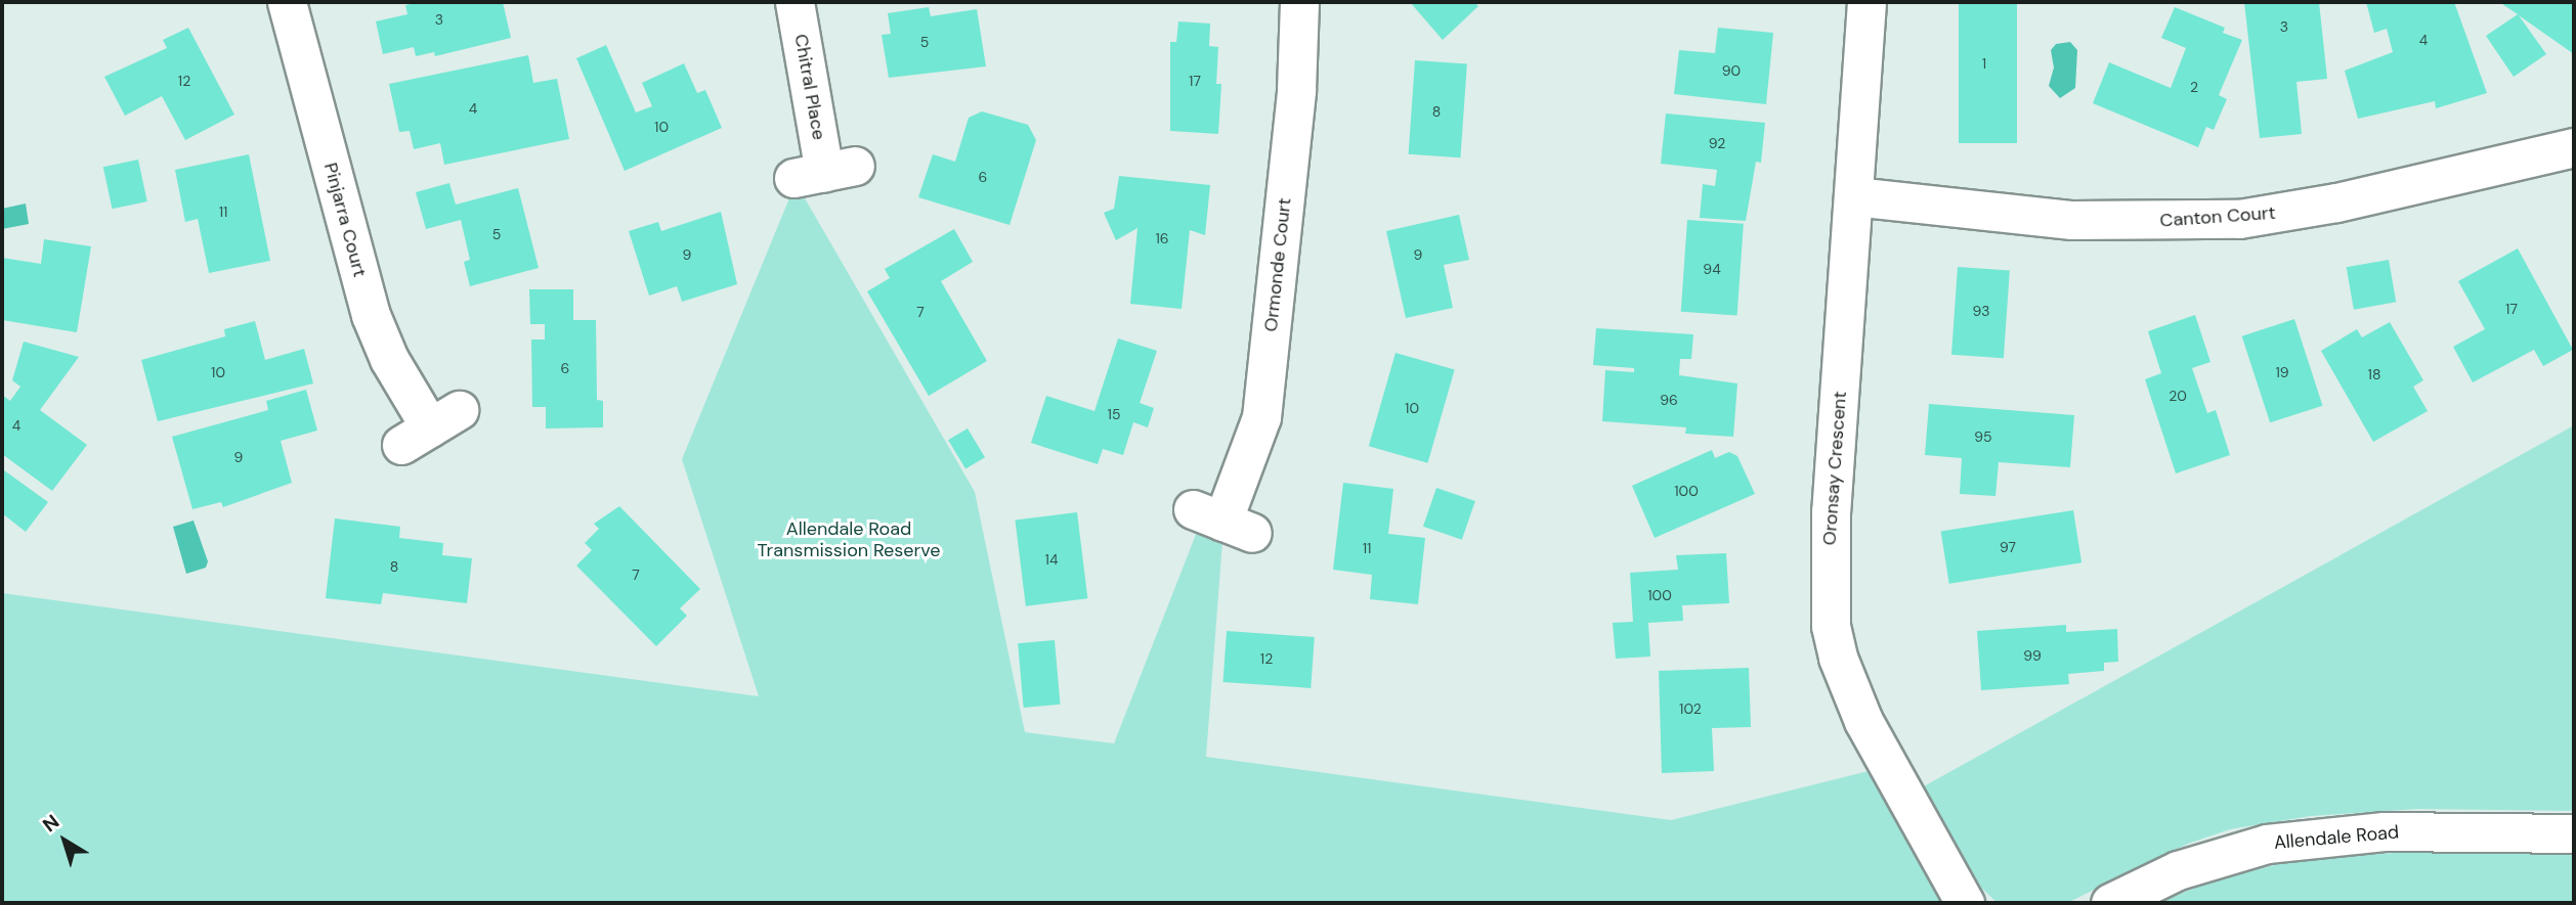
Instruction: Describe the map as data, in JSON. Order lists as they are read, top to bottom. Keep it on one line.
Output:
{"streets":{"street":["Chitral Place","Canton Court","Pinjarra Court","Ormonde Court","Oronsay Crescent","Allendale Road"]},"crossings":[["Canton Court","Oronsay Crescent"]],"parks":["Allendale Road Transmission Reserve"],"house_numbers":["3","3","4","5","1","90","12","17","2","4","8","10","92","6","11","5","16","9","9","94","17","93","7","6","10","19","18","20","96","10","15","4","95","9","100","97","11","14","8","7","100","99","12","102"],"north":"top left"}
